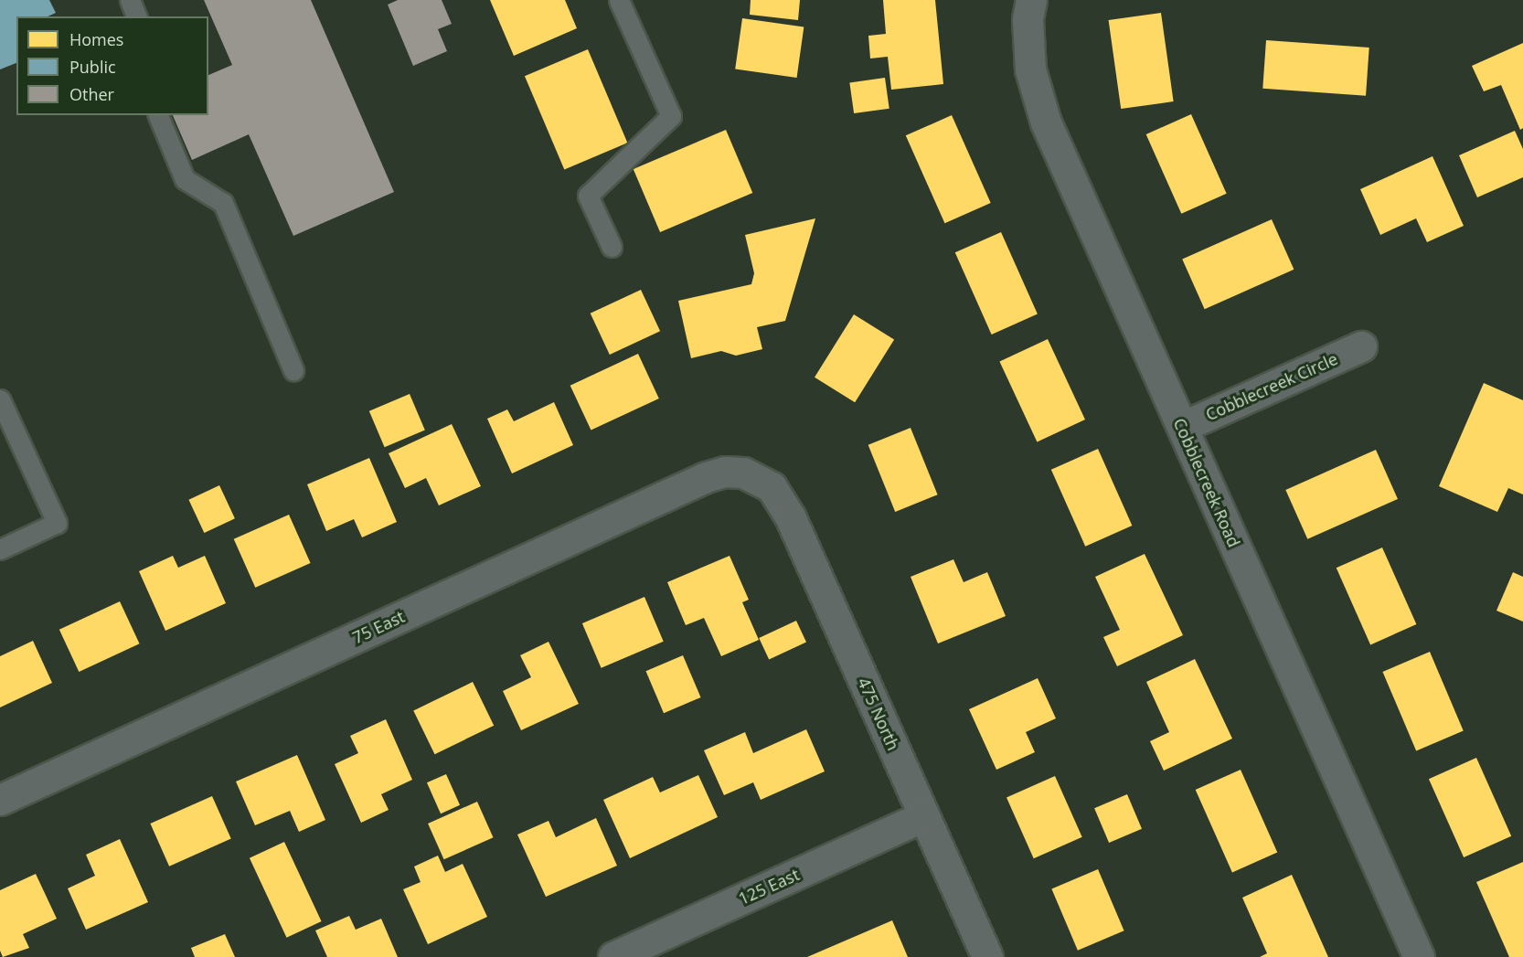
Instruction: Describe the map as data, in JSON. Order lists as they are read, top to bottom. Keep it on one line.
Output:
{"streets":{"street":["Cobblecreek Circle","Cobblecreek Road","75 East","475 North","125 East"]},"crossings":[["Cobblecreek Circle","Cobblecreek Road"],["75 East","475 North"],["475 North","125 East"]],"legend":["Homes","Public","Other"]}
